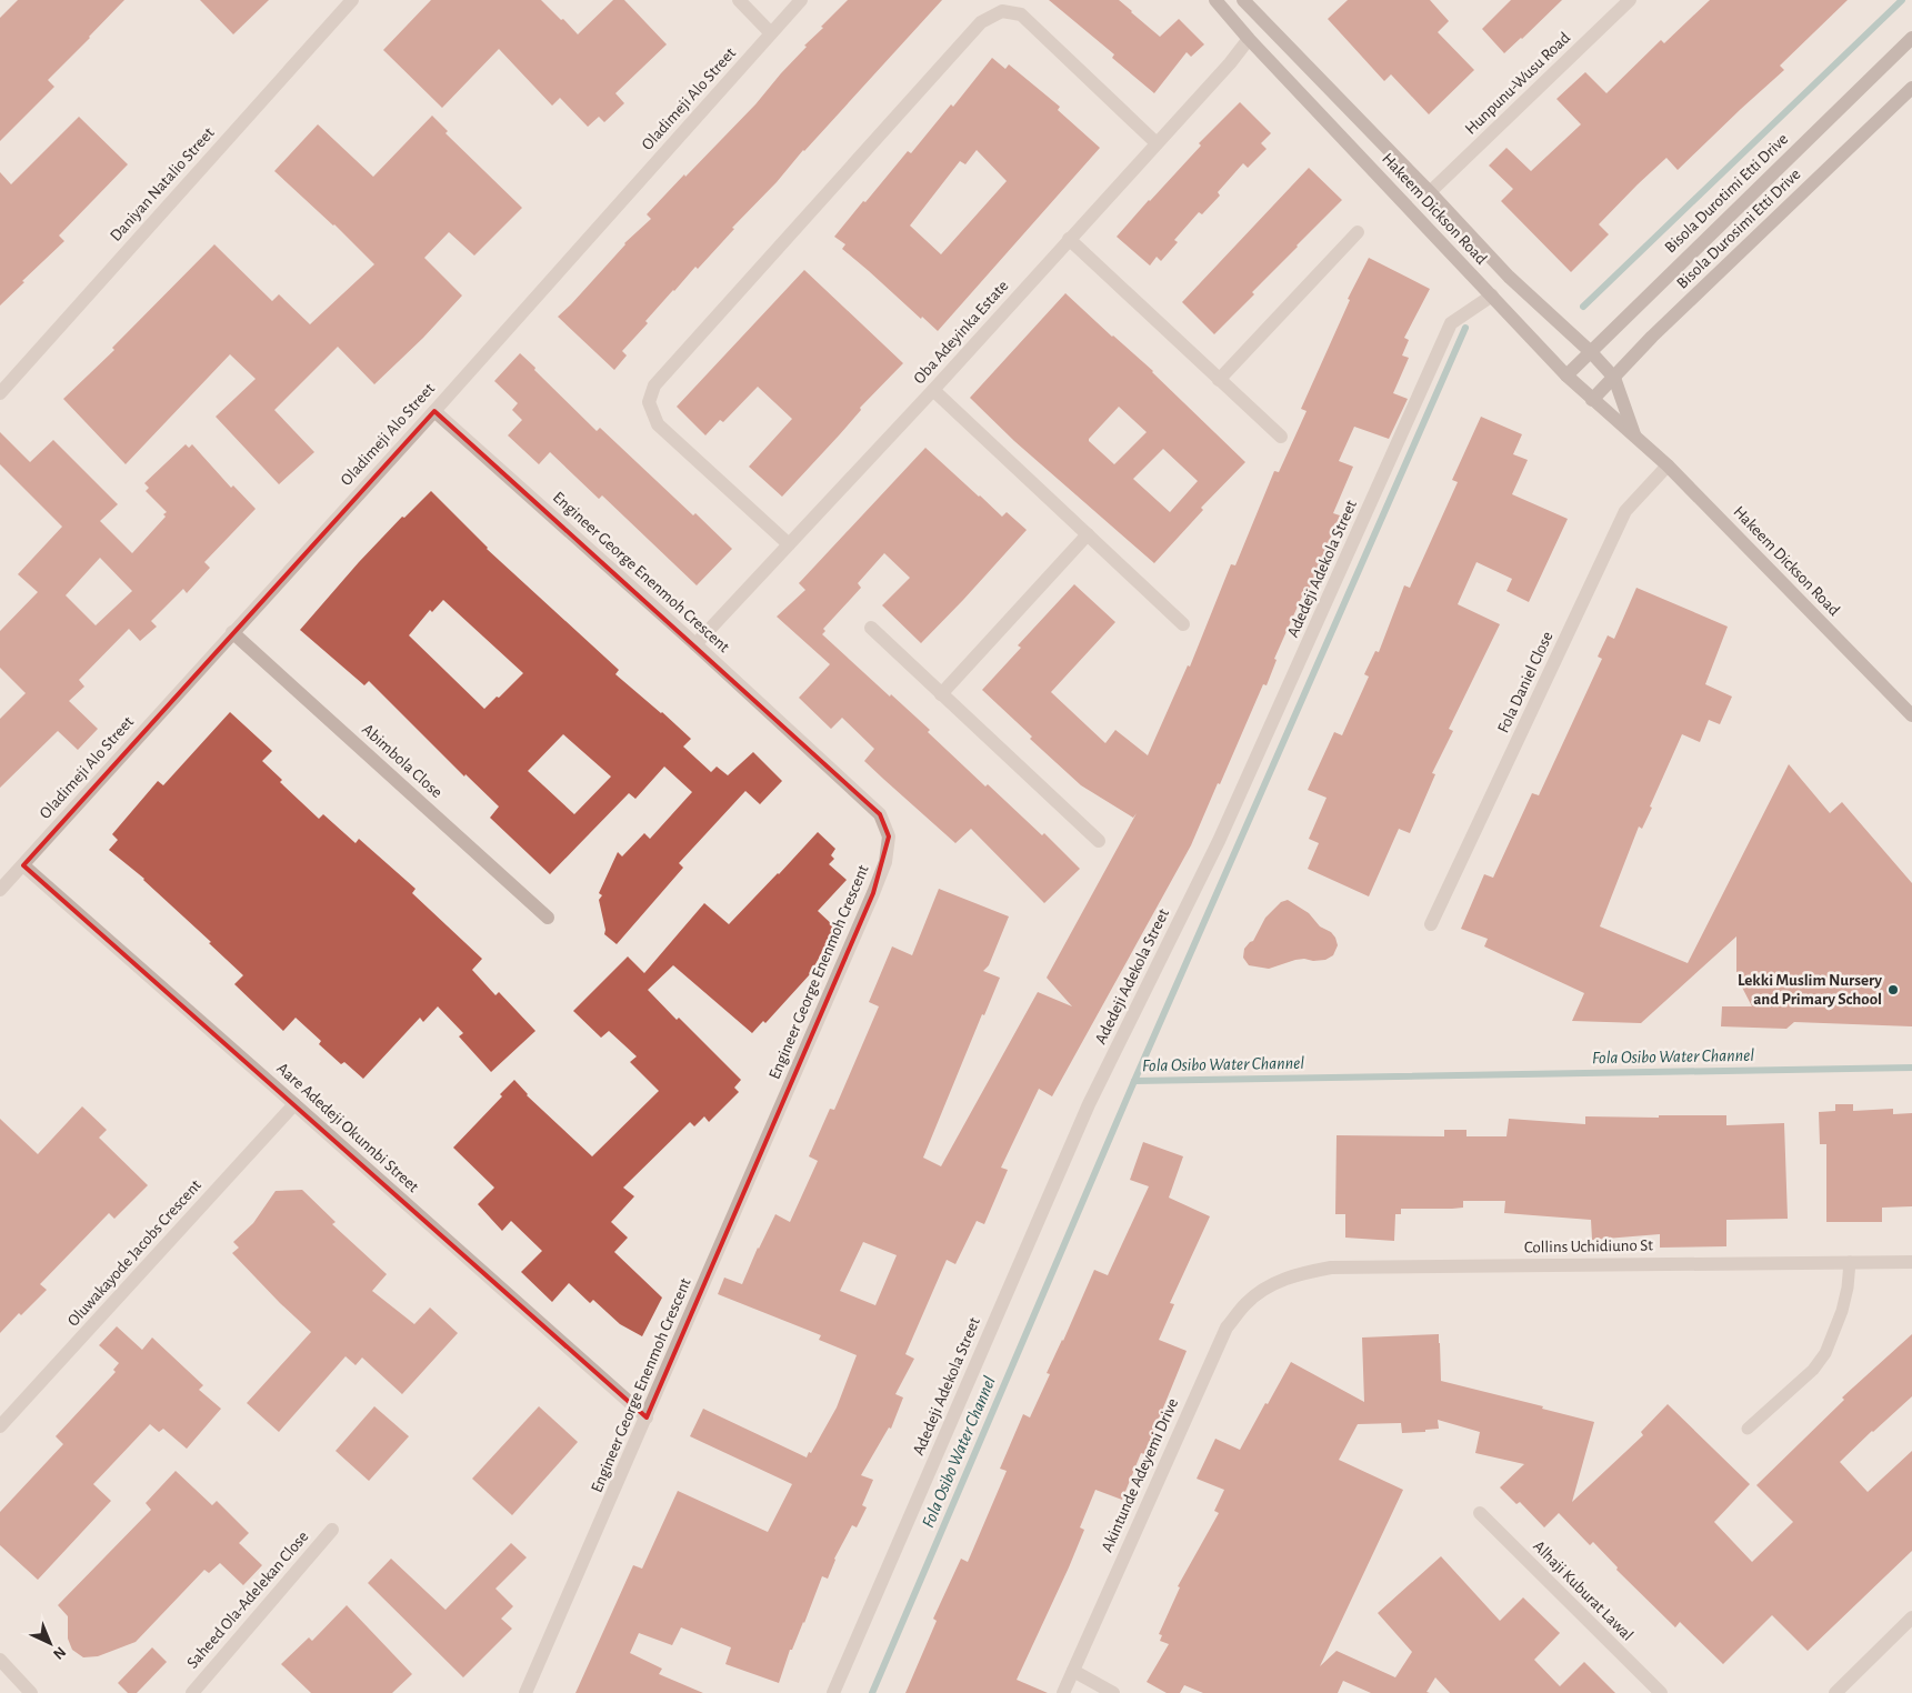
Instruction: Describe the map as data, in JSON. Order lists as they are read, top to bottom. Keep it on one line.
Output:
{"streets":{"main road":["Bisola Durotimi Etti Drive","Hakeem Dickson Road","Bisola Durosimi Etti Drive"],"street":["Hunpunu-Wusu Road","Oladimeji Alo Street","Daniyan Natalio Street","Oba Adeyinka Estate","Adedeji Adekola Street","Engineer George Enenmoh Crescent","Fola Daniel Close","Abimbola Close","Aare Adedeji Okunnbi Street","Collins Uchidiuno St","Oluwakayode Jacobs Crescent","Akintunde Adeyemi Drive","Alhaji Kuburat Lawal","Saheed Ola-Adelekan Close"]},"crossings":[["Hunpunu-Wusu Road","Hakeem Dickson Road"],["Oladimeji Alo Street","Engineer George Enenmoh Crescent"],["Oladimeji Alo Street","Abimbola Close"],["Oladimeji Alo Street","Aare Adedeji Okunnbi Street"],["Bisola Durotimi Etti Drive","Hakeem Dickson Road"],["Hakeem Dickson Road","Bisola Durosimi Etti Drive"],["Hakeem Dickson Road","Oba Adeyinka Estate"],["Hakeem Dickson Road","Adedeji Adekola Street"],["Hakeem Dickson Road","Fola Daniel Close"],["Oba Adeyinka Estate","Engineer George Enenmoh Crescent"],["Engineer George Enenmoh Crescent","Aare Adedeji Okunnbi Street"],["Aare Adedeji Okunnbi Street","Oluwakayode Jacobs Crescent"],["Collins Uchidiuno St","Akintunde Adeyemi Drive"]],"water":["Fola Osibo Water Channel"],"places":["Lekki Muslim Nursery and Primary School"],"north":"bottom right"}
